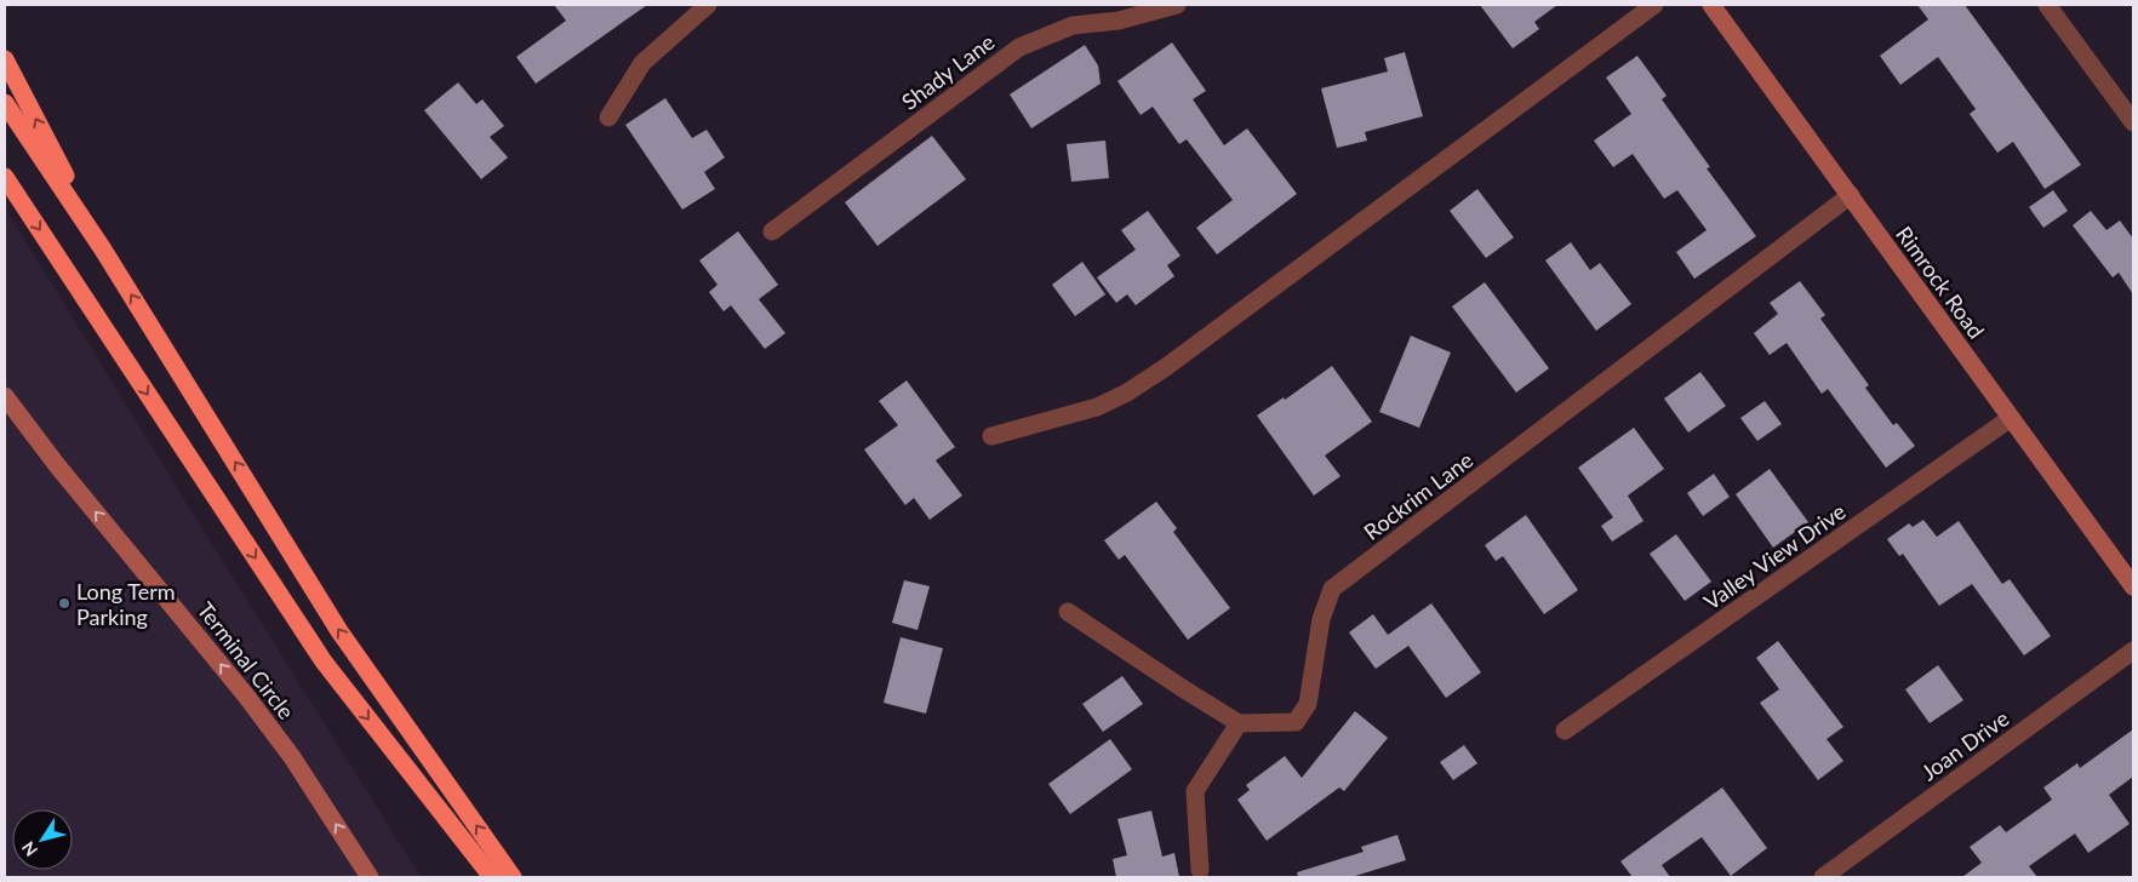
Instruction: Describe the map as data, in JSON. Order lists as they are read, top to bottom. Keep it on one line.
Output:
{"streets":{"main road":["Rimrock Road","Terminal Circle"],"street":["Shady Lane","Rockrim Lane","Valley View Drive","Joan Drive"]},"crossings":[["Rimrock Road","Rockrim Lane"],["Rimrock Road","Valley View Drive"]],"one_way":["Terminal Circle"],"places":["Long Term Parking"],"north":"bottom left"}
